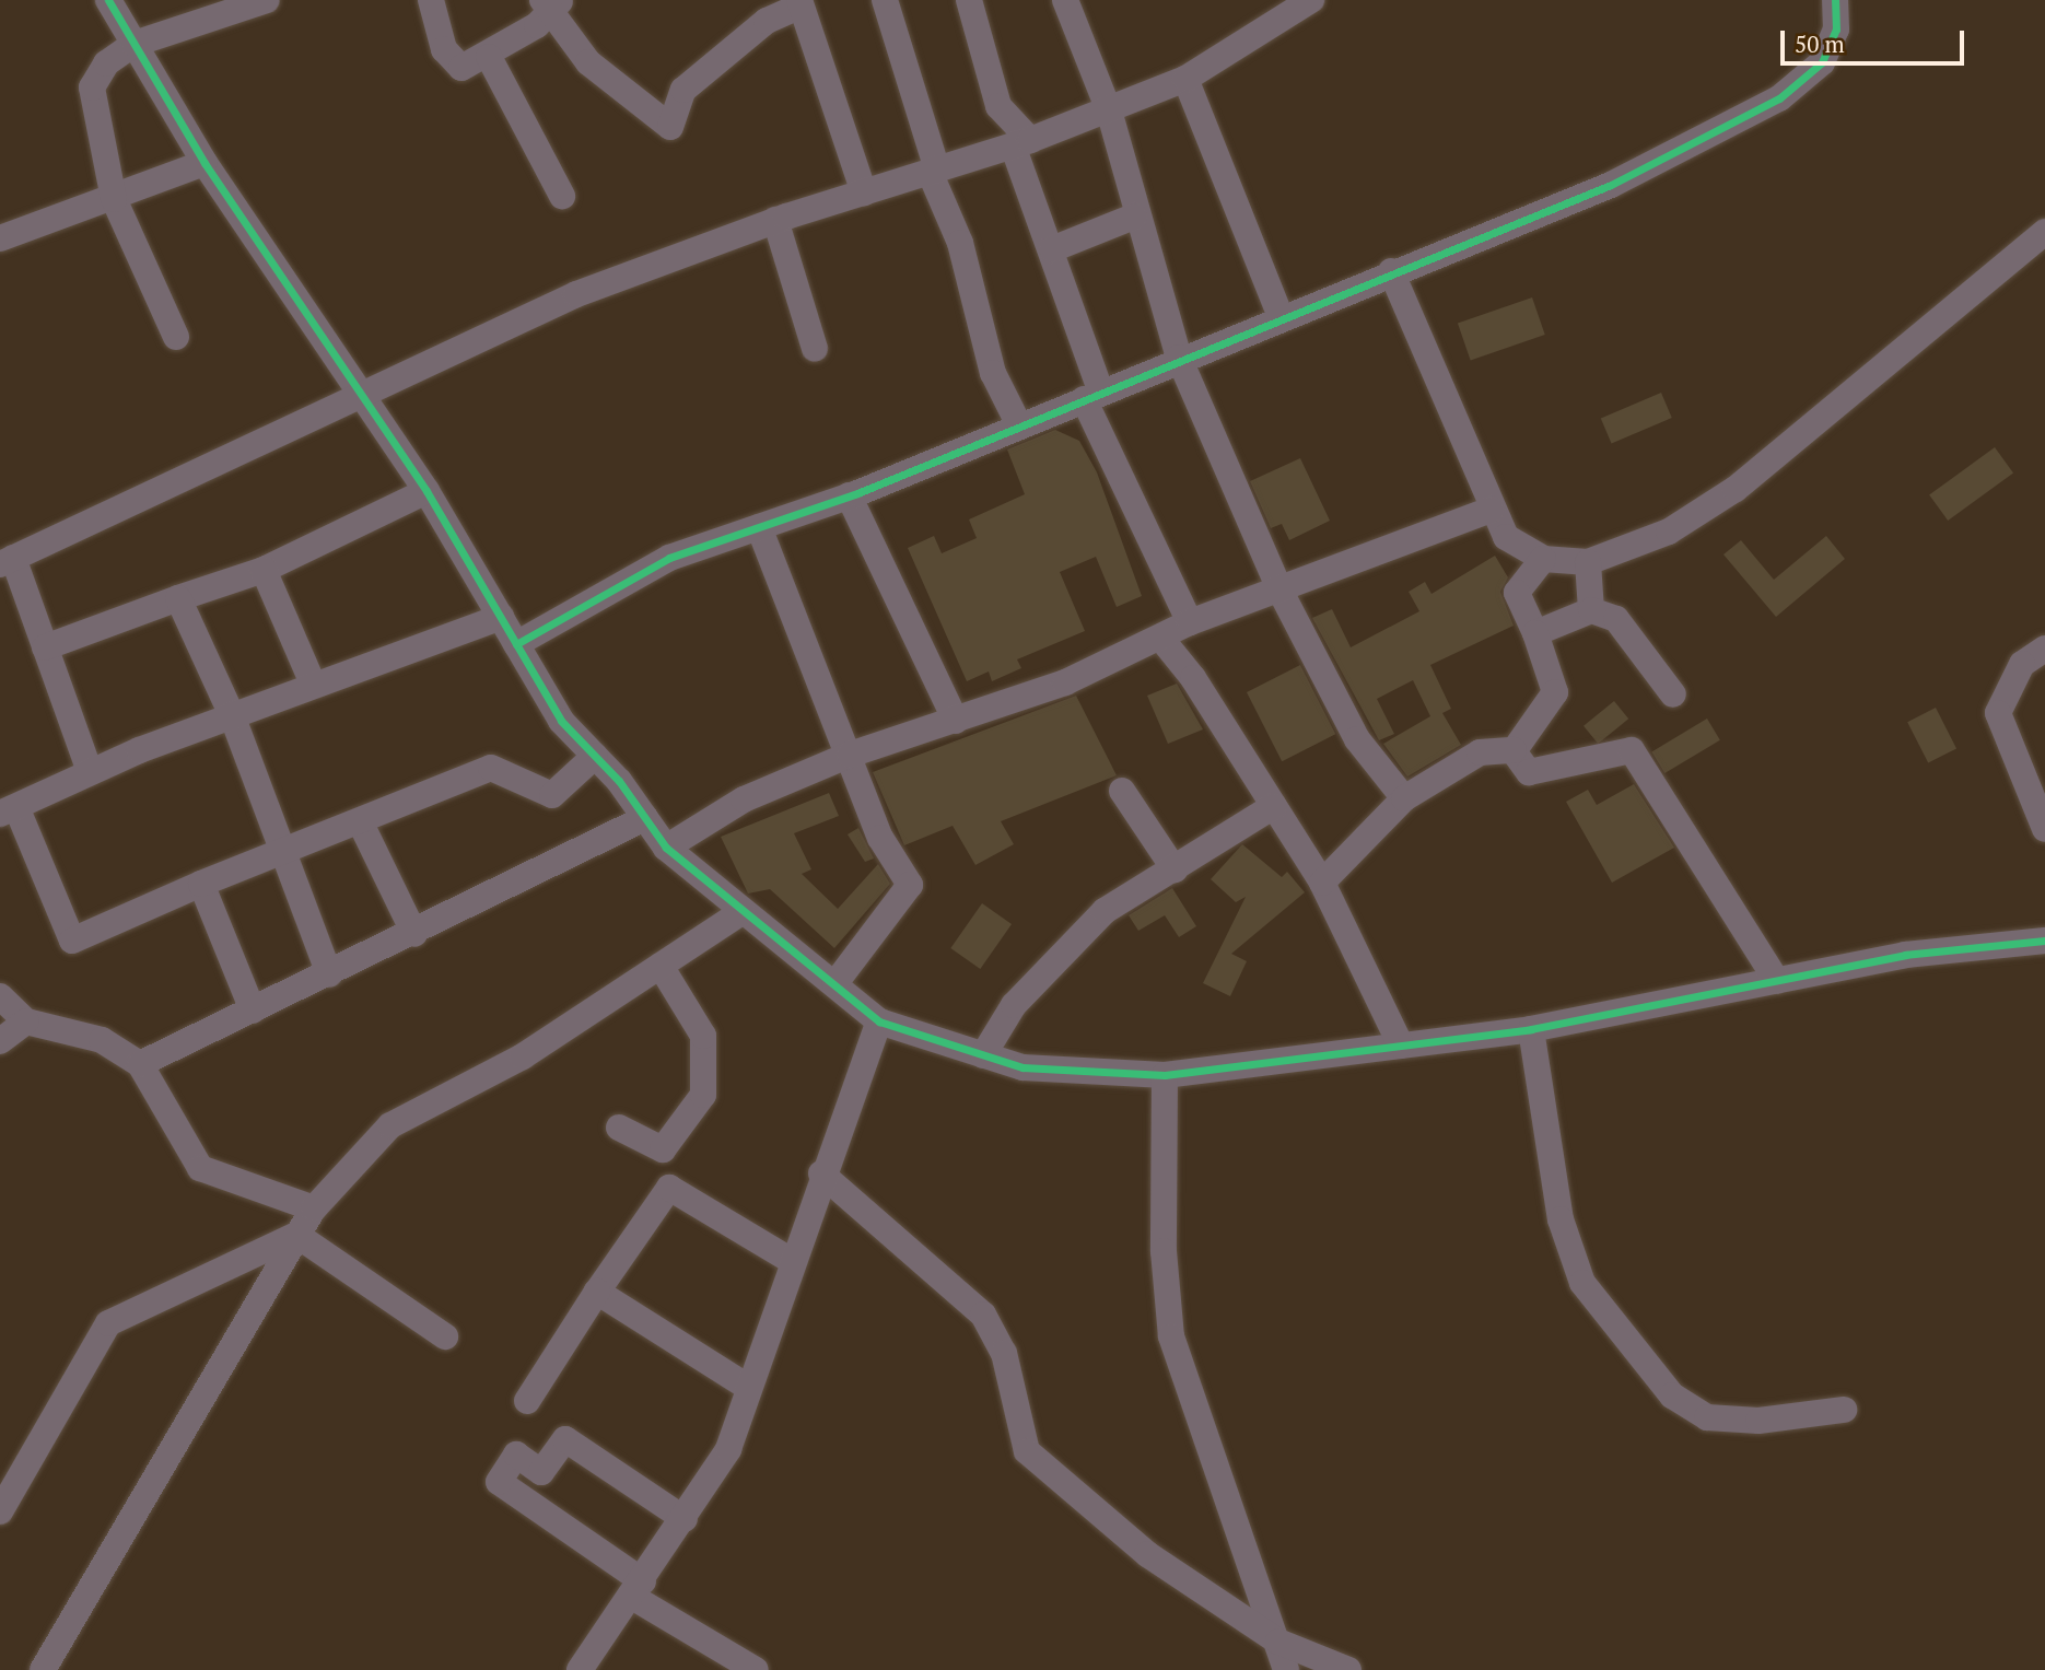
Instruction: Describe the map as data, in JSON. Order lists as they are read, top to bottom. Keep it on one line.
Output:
{"scale_bar":"50 m"}
